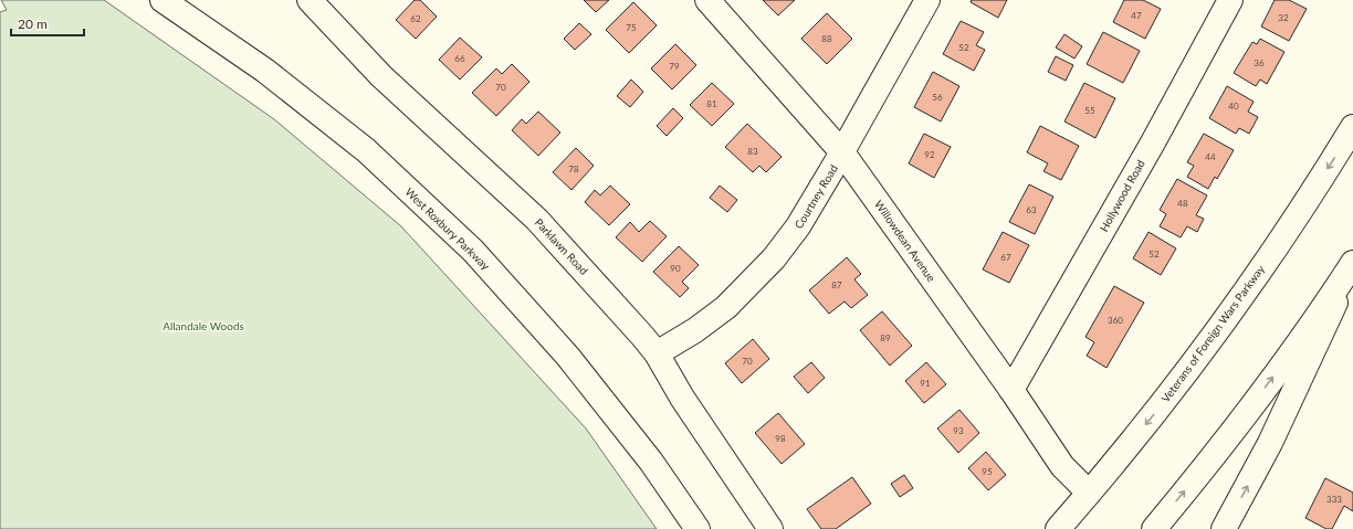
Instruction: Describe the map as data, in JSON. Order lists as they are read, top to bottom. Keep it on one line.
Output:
{"streets":{"main road":["Hollywood Road","Courtney Road","West Roxbury Parkway","Willowdean Avenue","Parklawn Road","Veterans of Foreign Wars Parkway"]},"crossings":[["Hollywood Road","Willowdean Avenue"],["Courtney Road","Willowdean Avenue"],["Courtney Road","Parklawn Road"],["Willowdean Avenue","Veterans of Foreign Wars Parkway"]],"parks":["Allandale Woods"],"house_numbers":["47","32","62","75","88","52","66","36","79","70","56","81","40","55","83","92","44","78","48","63","52","67","90","87","360","89","70","91","93","98","95","333"],"scale_bar":"20 m"}
